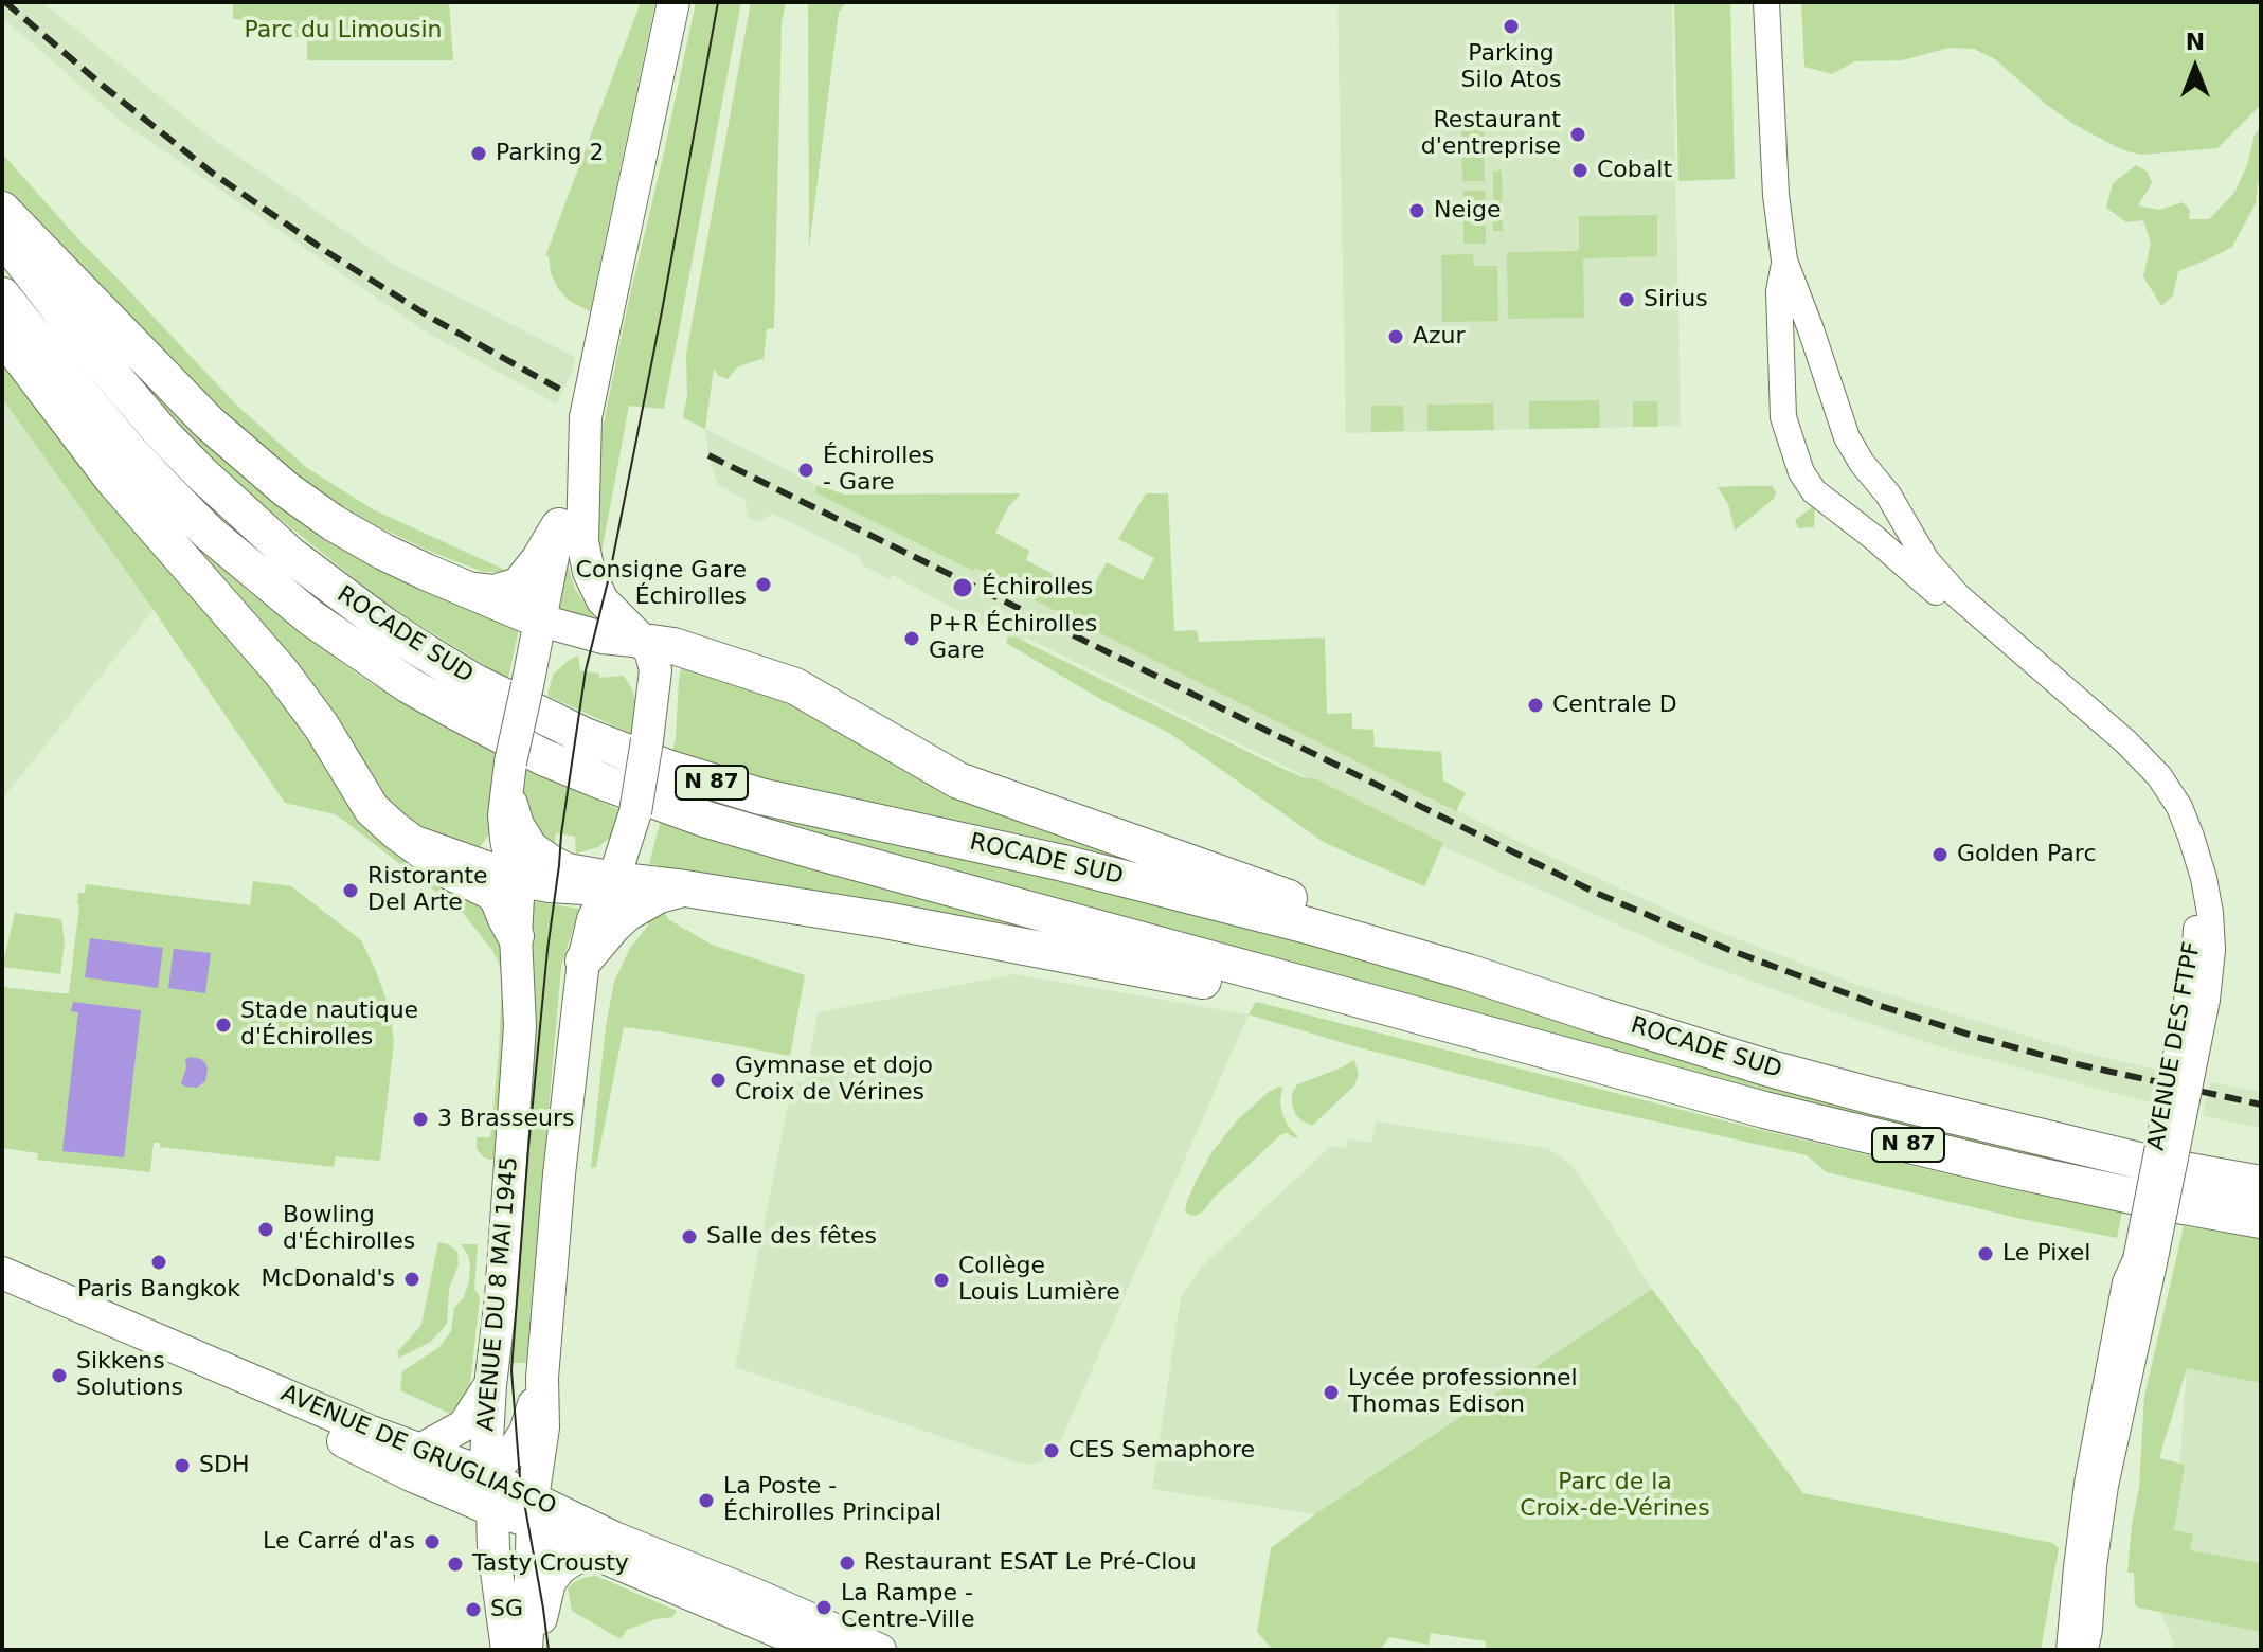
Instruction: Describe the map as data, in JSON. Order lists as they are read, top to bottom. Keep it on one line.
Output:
{"streets":{"highway":["ROCADE SUD","N 87"],"main road":["AVENUE DU 8 MAI 1945","AVENUE DE GRUGLIASCO"],"street":["AVENUE DES FTPF"]},"crossings":[["AVENUE DU 8 MAI 1945","AVENUE DE GRUGLIASCO"]],"parks":["Parc du Limousin","Parc de la Croix-de-Vérines"],"places":["Parking Silo Atos","Restaurant d'entreprise","Parking 2","Cobalt","Neige","Sirius","Azur","Échirolles - Gare","Consigne Gare Échirolles","Échirolles","P+R Échirolles Gare","Centrale D","Golden Parc","Ristorante Del Arte","Stade nautique d'Échirolles","Gymnase et dojo Croix de Vérines","3 Brasseurs","Bowling d'Échirolles","Salle des fêtes","Le Pixel","Paris Bangkok","McDonald's","Collège Louis Lumière","Sikkens Solutions","Lycée professionnel Thomas Edison","CES Semaphore","SDH","La Poste - Échirolles Principal","Le Carré d'as","Restaurant ESAT Le Pré-Clou","Tasty Crousty","La Rampe - Centre-Ville","SG"],"north":"top"}
